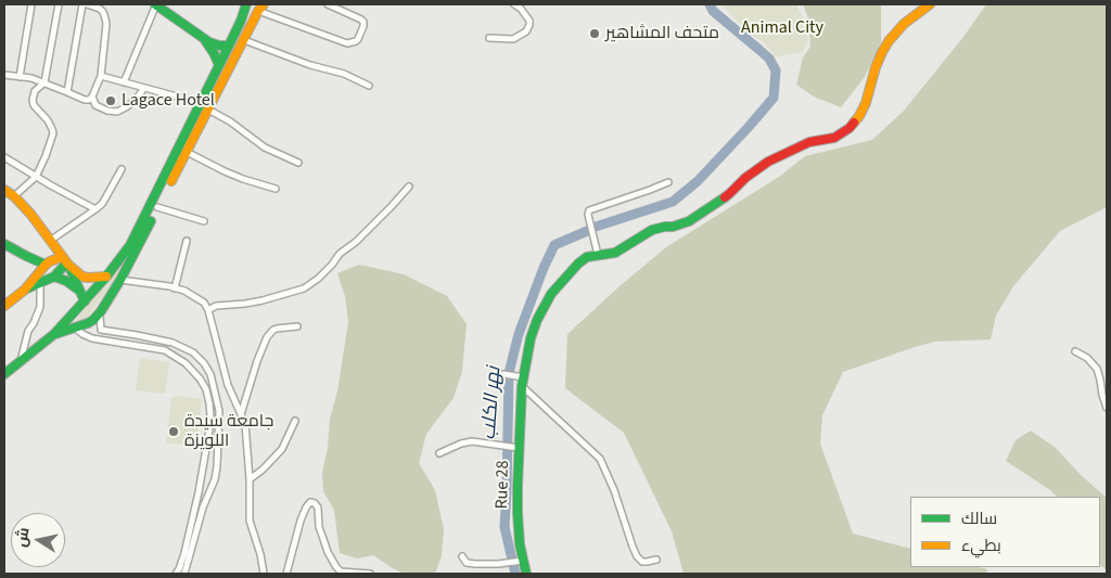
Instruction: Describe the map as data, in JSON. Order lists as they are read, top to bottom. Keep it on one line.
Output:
{"streets":{"main road":["Rue 28"]},"water":["نهر الكلب"],"parks":["Animal City"],"places":["متحف المشاهير","Lagace Hotel","جامعة سيدة اللويزة"],"legend":["سالك","بطيء"],"north":"left"}
